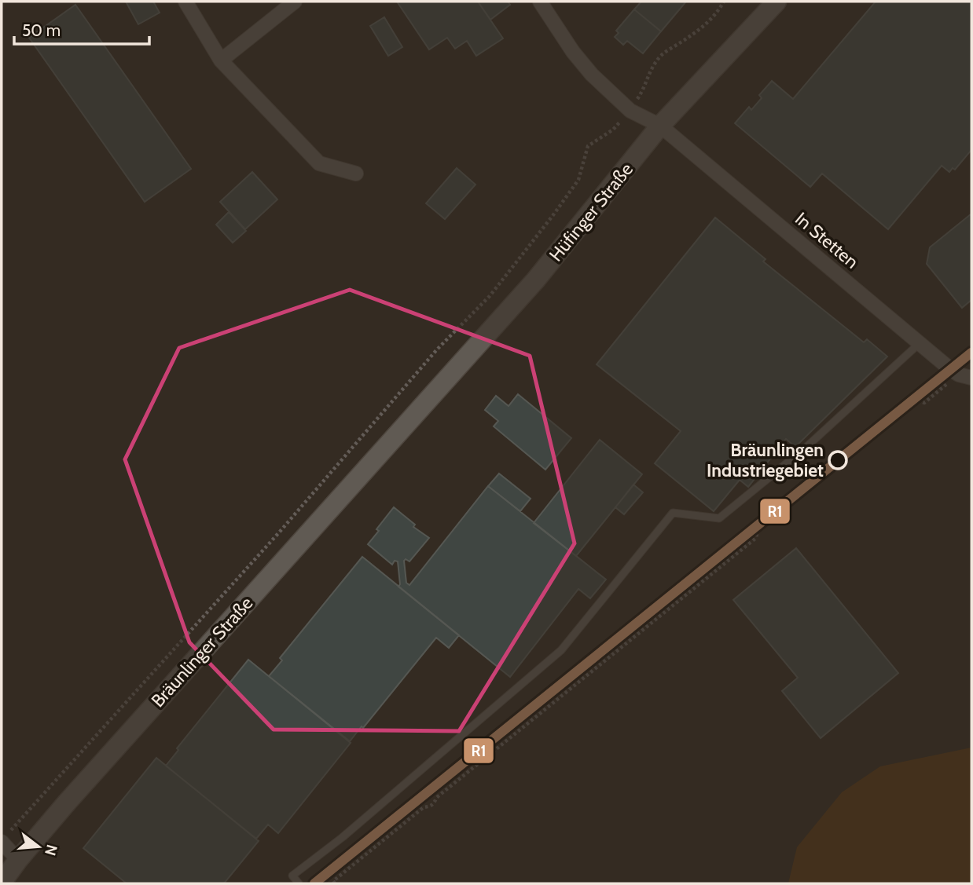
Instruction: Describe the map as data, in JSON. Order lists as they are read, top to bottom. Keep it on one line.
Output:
{"streets":{"main road":["Hüfinger Straße","Bräunlinger Straße"],"street":["In Stetten"]},"crossings":[["Hüfinger Straße","In Stetten"],["Hüfinger Straße","Bräunlinger Straße"]],"places":["Bräunlingen Industriegebiet"],"lines":["transit line R1"],"scale_bar":"50 m","north":"right"}
